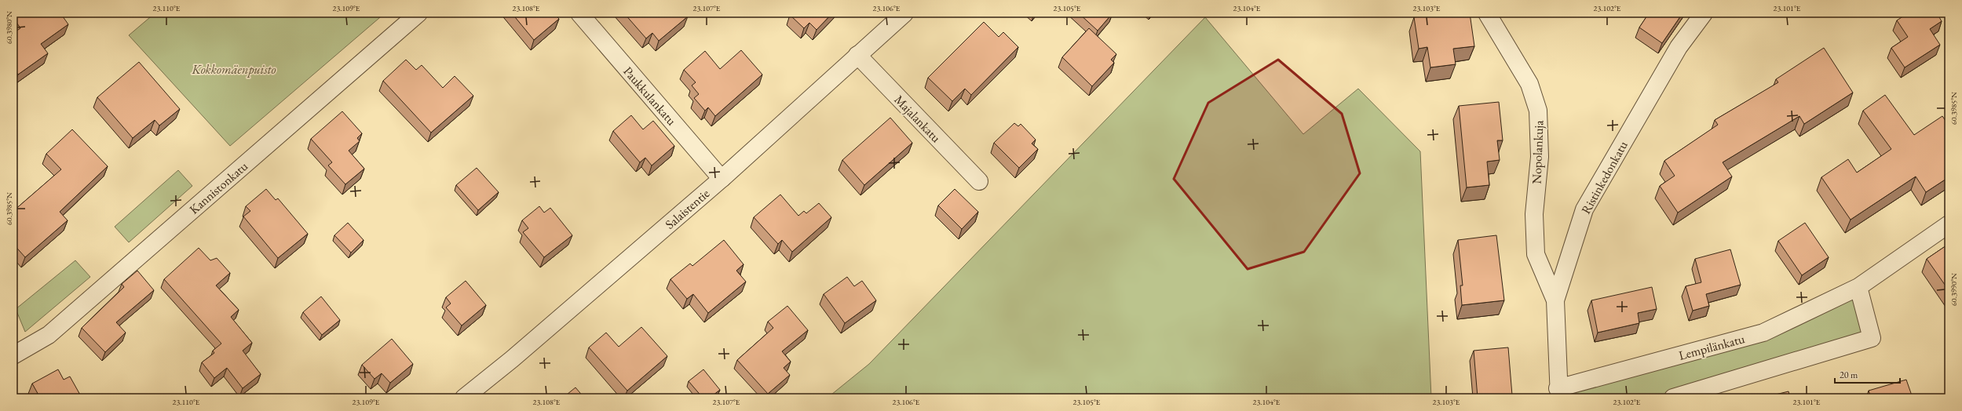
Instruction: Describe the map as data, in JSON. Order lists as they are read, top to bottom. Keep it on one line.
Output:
{"streets":{"street":["Paukkulankatu","Majalankatu","Nopolankuja","Ristinkedonkatu","Kannistonkatu","Salaistentie","Lempilänkatu"]},"crossings":[["Paukkulankatu","Salaistentie"],["Majalankatu","Salaistentie"],["Nopolankuja","Ristinkedonkatu"],["Ristinkedonkatu","Lempilänkatu"]],"parks":["Kokkomäenpuisto"],"scale_bar":"20 m","coordinates":["23.110°E","23.109°E","23.108°E","23.107°E","23.106°E","23.105°E","23.104°E","23.103°E","23.102°E","23.101°E","60.3980°N","60.3985°N","60.3990°N"]}
